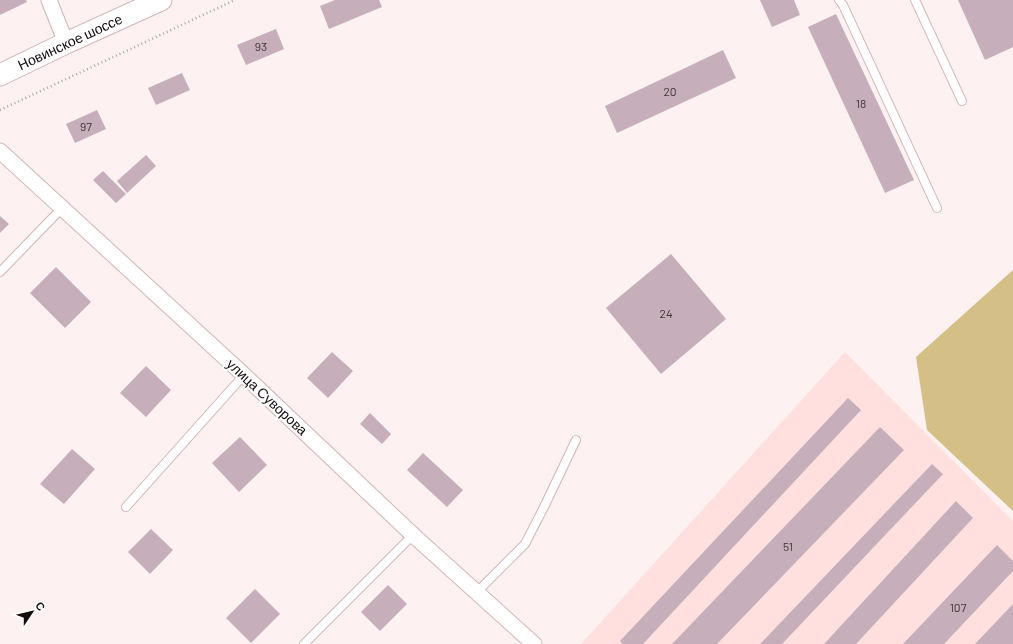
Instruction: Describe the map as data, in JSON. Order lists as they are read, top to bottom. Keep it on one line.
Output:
{"streets":{"street":["Новинское шоссе","улица Суворова"]},"house_numbers":["93","20","18","97","24","51","107"],"north":"top right"}
